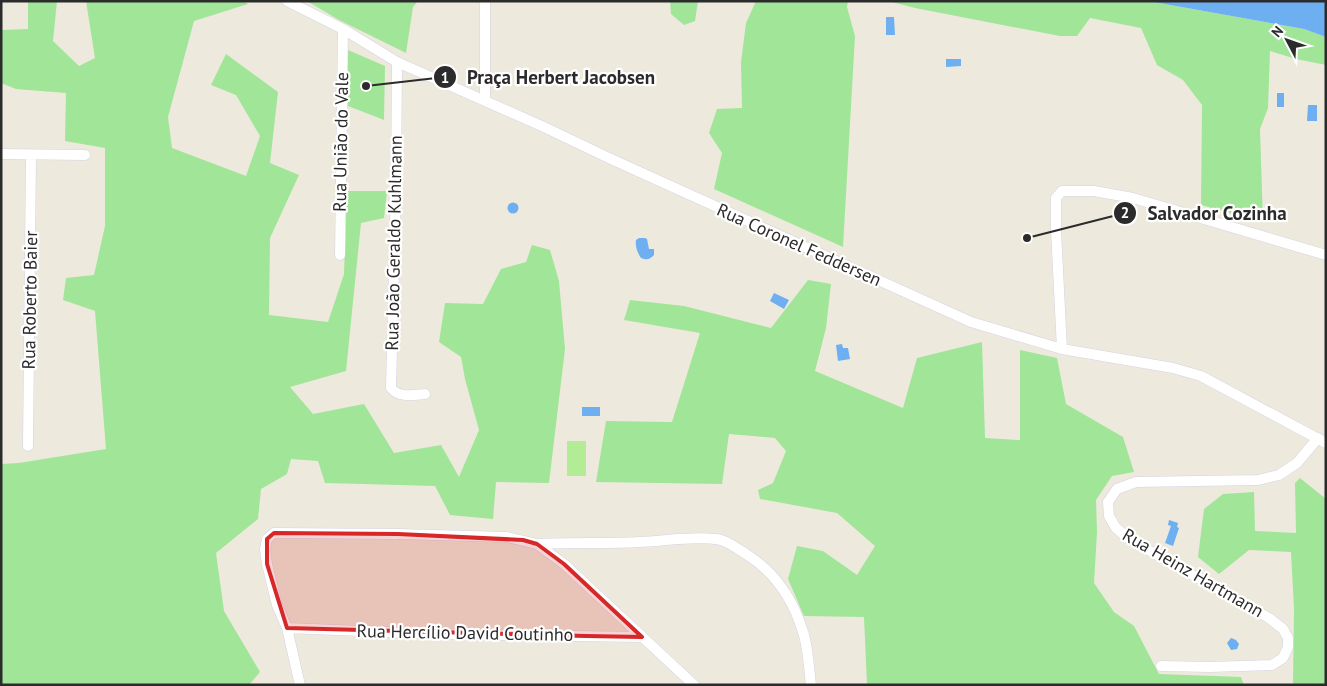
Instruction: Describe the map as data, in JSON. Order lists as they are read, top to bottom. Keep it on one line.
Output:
{"streets":{"street":["Rua União do Vale","Rua João Geraldo Kuhlmann","Rua Coronel Feddersen","Rua Roberto Baier","Rua Heinz Hartmann","Rua Hercílio David Coutinho"]},"crossings":[["Rua União do Vale","Rua Coronel Feddersen"],["Rua João Geraldo Kuhlmann","Rua Coronel Feddersen"],["Rua Coronel Feddersen","Rua Heinz Hartmann"]],"places":["Praça Herbert Jacobsen","Salvador Cozinha"],"north":"top left"}
